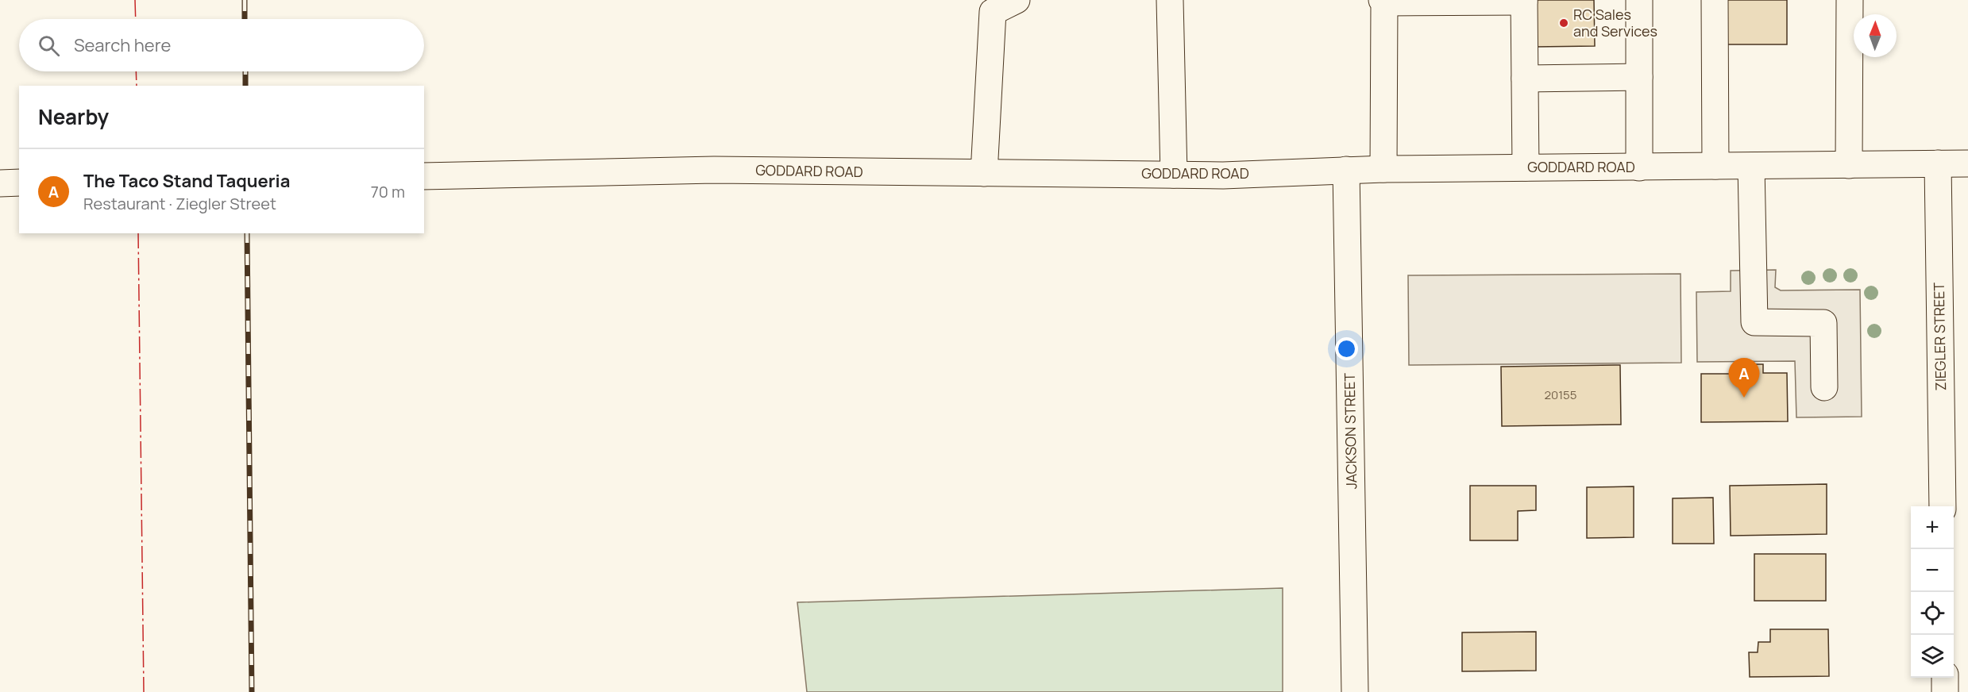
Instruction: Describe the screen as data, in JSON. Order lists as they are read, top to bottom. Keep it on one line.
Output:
{"streets":{"main road":["GODDARD ROAD","ZIEGLER STREET","JACKSON STREET"]},"crossings":[["GODDARD ROAD","ZIEGLER STREET"],["GODDARD ROAD","JACKSON STREET"]],"places":["RC Sales and Services"],"house_numbers":["20155"],"north":"top","page":{"search":"Search here","heading":"Nearby","list":[{"mark":"A","name":"The Taco Stand Taqueria","note":"Restaurant · Ziegler Street","value":"70 m"}],"pins":"A","map_buttons":["+","−"]}}
